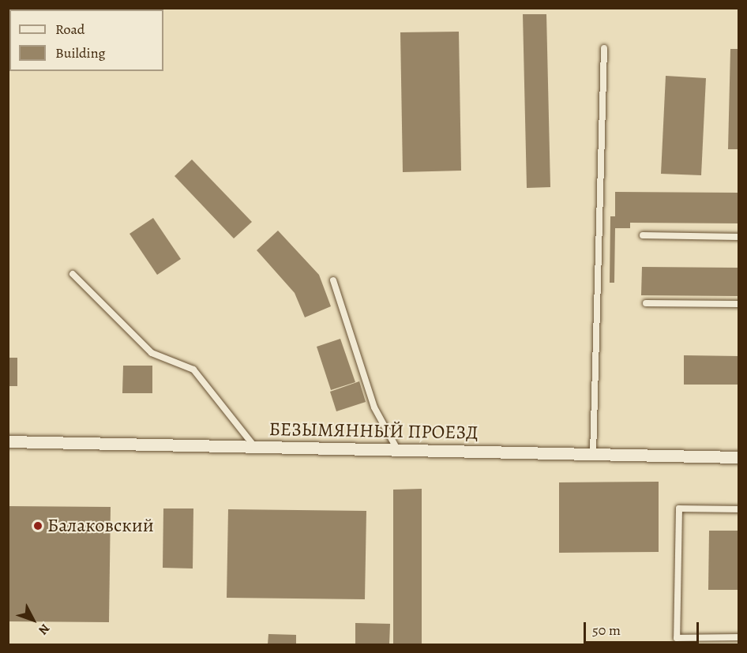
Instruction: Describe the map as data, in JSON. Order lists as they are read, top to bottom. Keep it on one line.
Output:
{"streets":{"street":["БЕЗЫМЯННЫЙ ПРОЕЗД"]},"places":["Балаковский"],"legend":["Road","Building"],"scale_bar":"50 m","north":"bottom right"}
